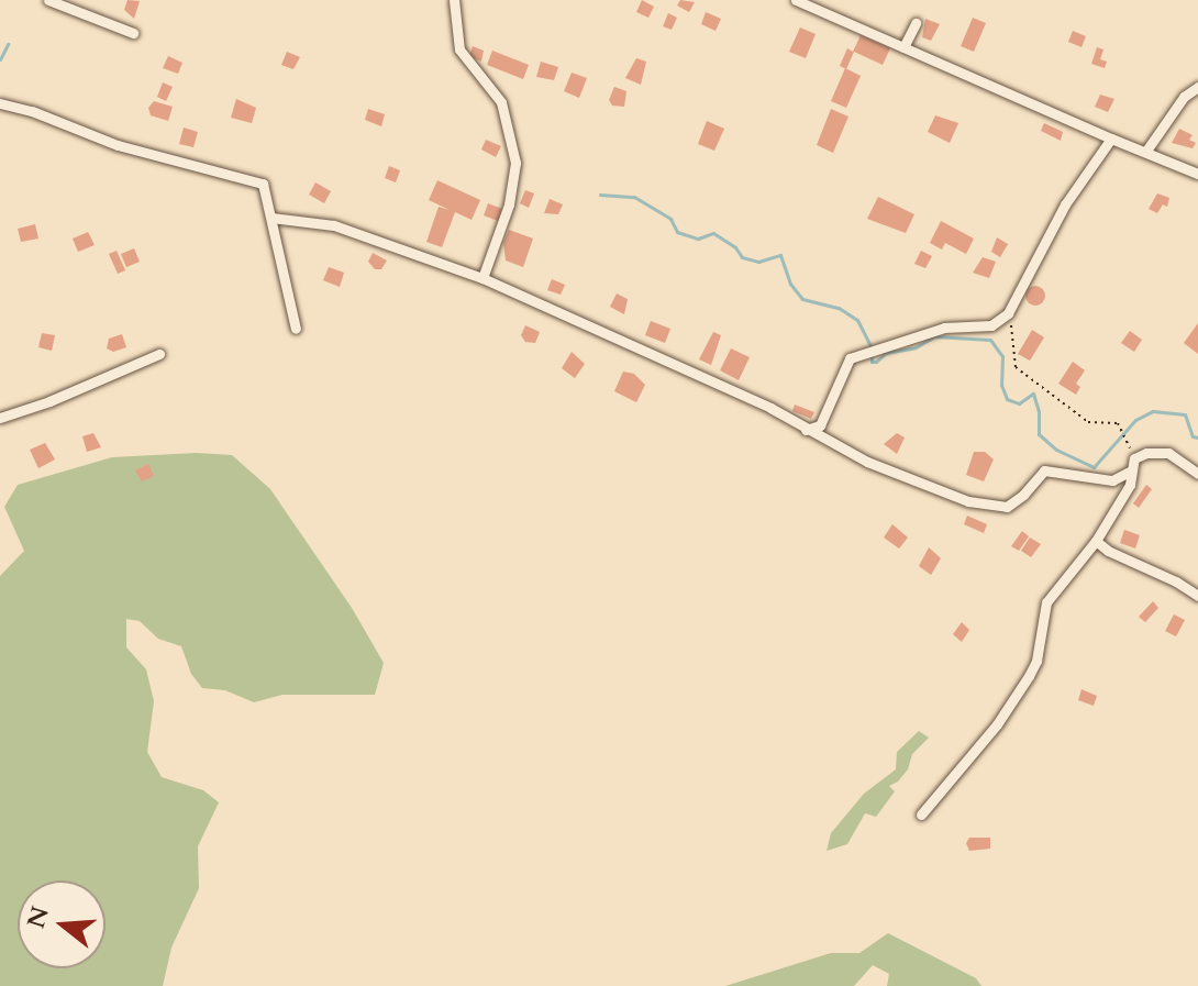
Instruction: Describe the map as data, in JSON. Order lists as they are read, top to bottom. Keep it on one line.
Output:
{"north":"left"}
